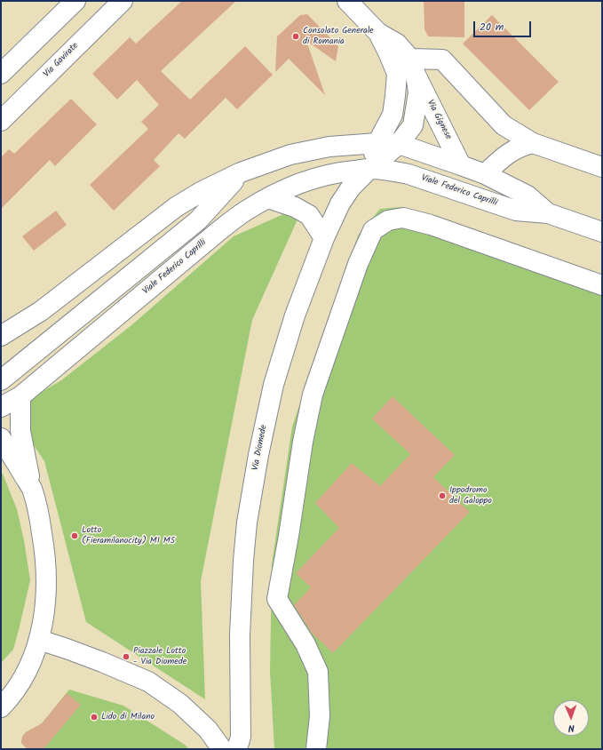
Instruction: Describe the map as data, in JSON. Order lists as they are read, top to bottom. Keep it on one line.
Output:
{"streets":{"street":["Via Gavirate","Via Gignese","Viale Federico Caprilli","Via Diomede"]},"crossings":[["Via Gignese","Viale Federico Caprilli"],["Viale Federico Caprilli","Via Diomede"]],"places":["Consolato Generale di Romania","Ippodromo del Galoppo","Lotto (Fieramilanocity) M1 M5","Piazzale Lotto - Via Diomede","Lido di Milano"],"scale_bar":"20 m","north":"bottom"}
